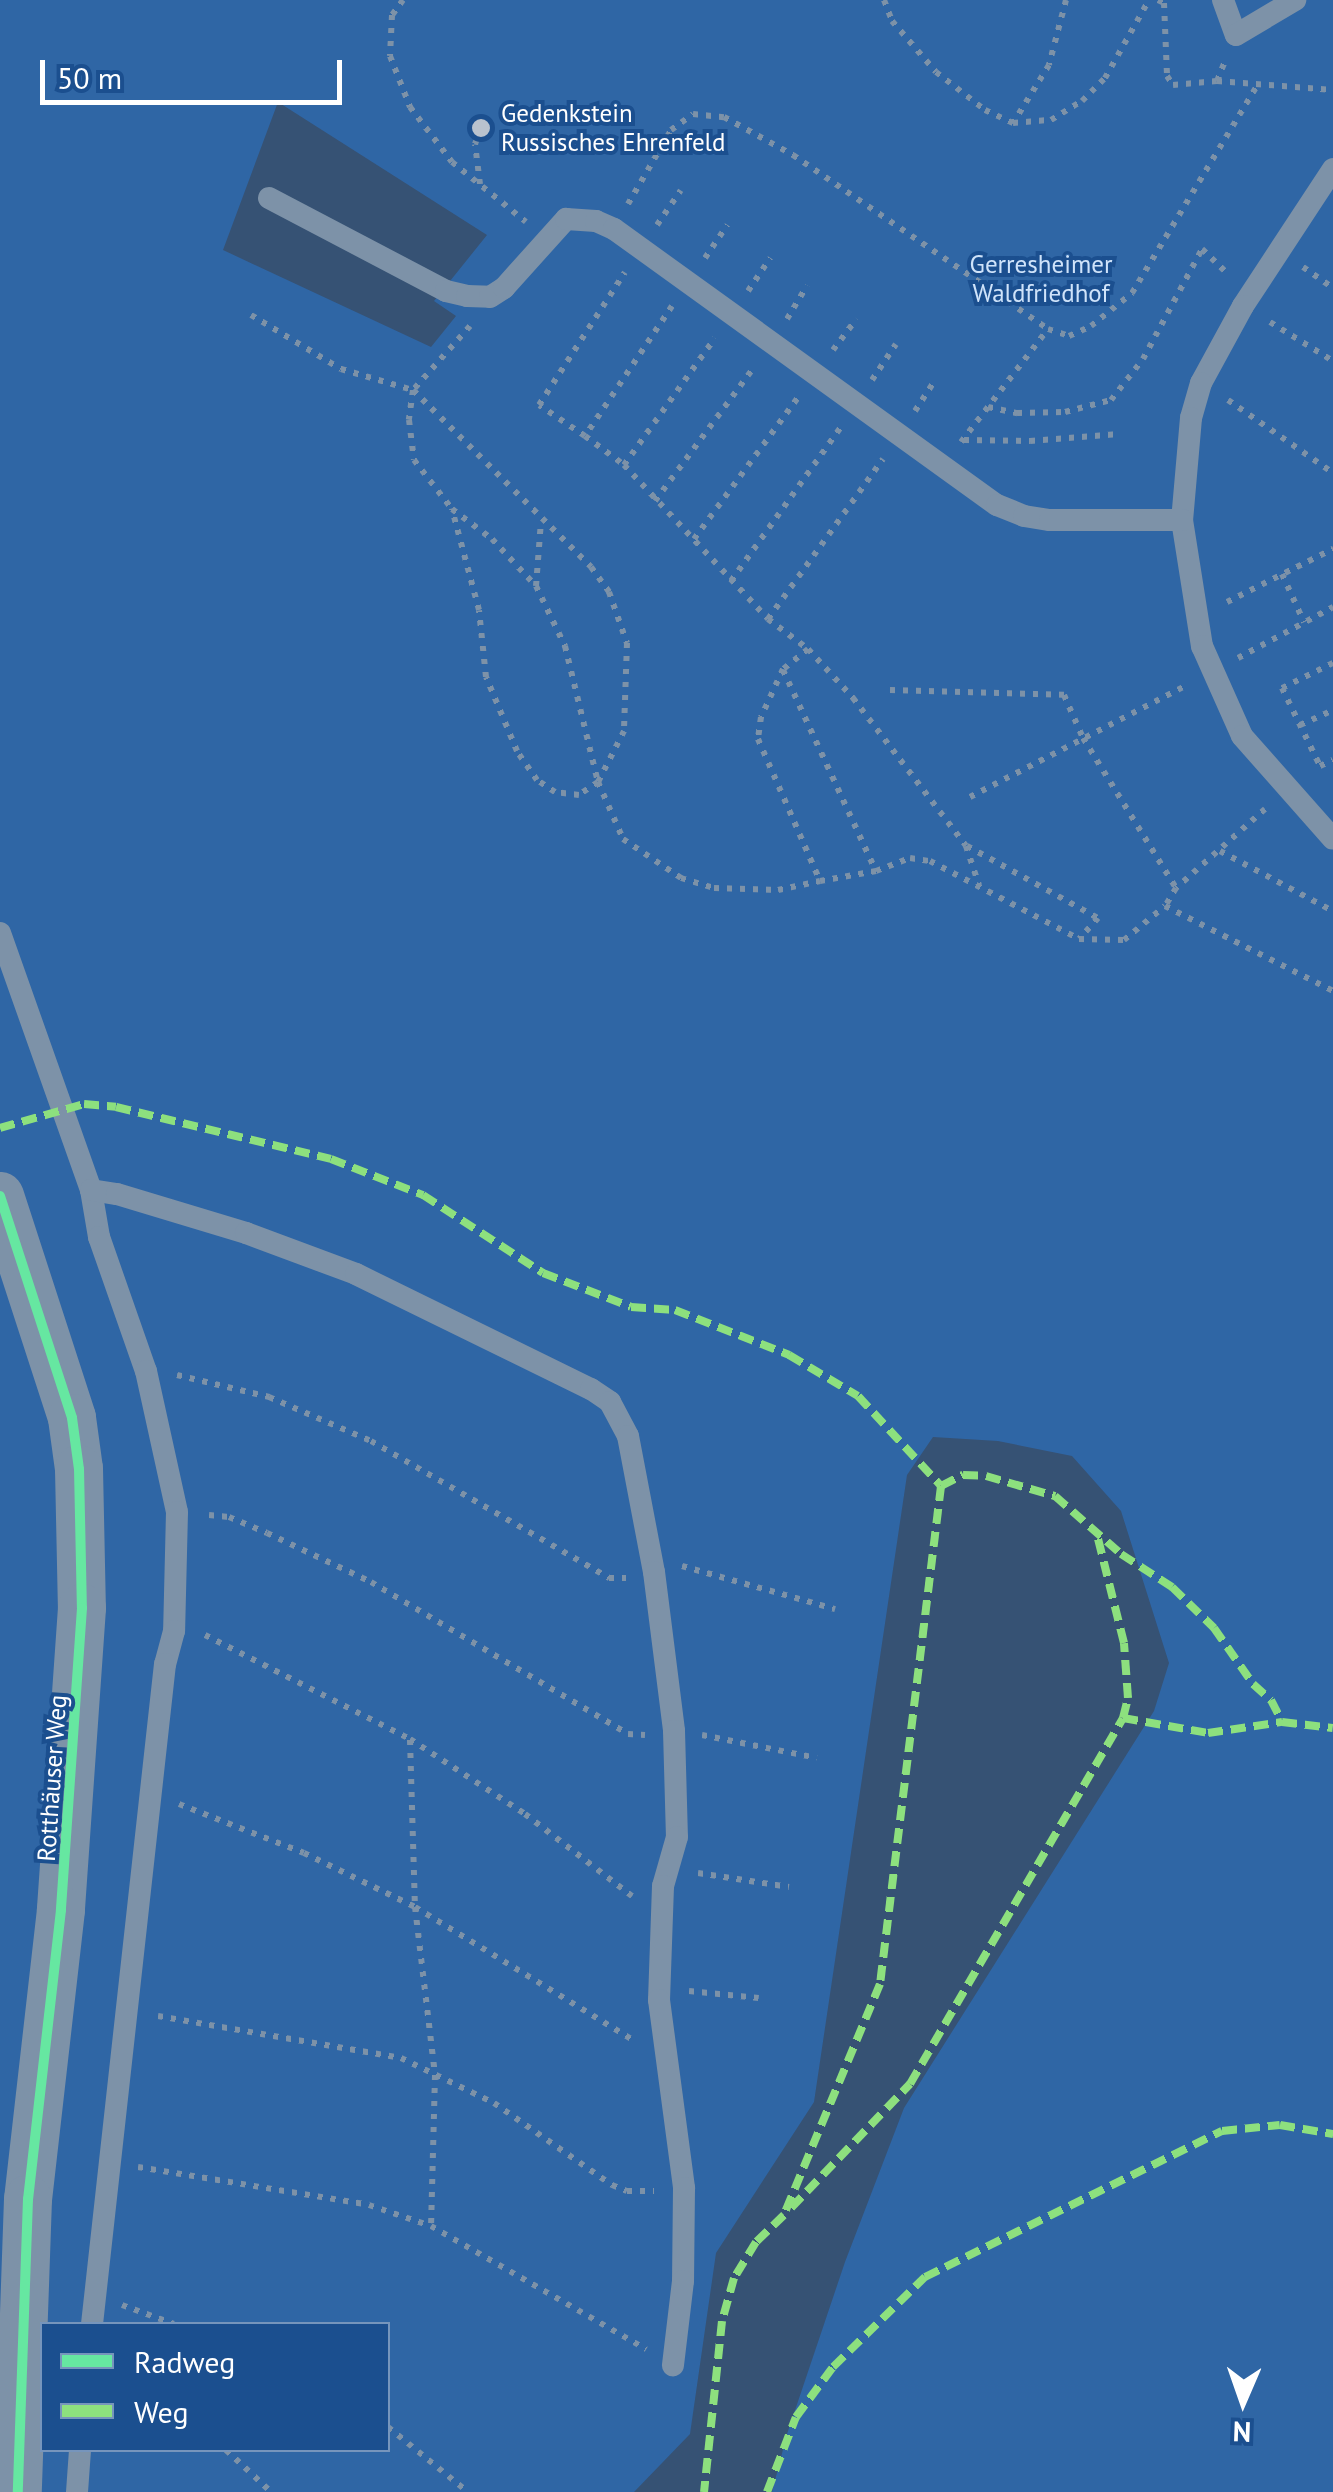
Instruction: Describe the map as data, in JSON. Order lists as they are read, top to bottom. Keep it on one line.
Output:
{"streets":{"street":["Rotthäuser Weg"]},"parks":["Gerresheimer Waldfriedhof"],"places":["Gedenkstein Russisches Ehrenfeld"],"legend":["Radweg","Weg"],"scale_bar":"50 m","north":"bottom"}
